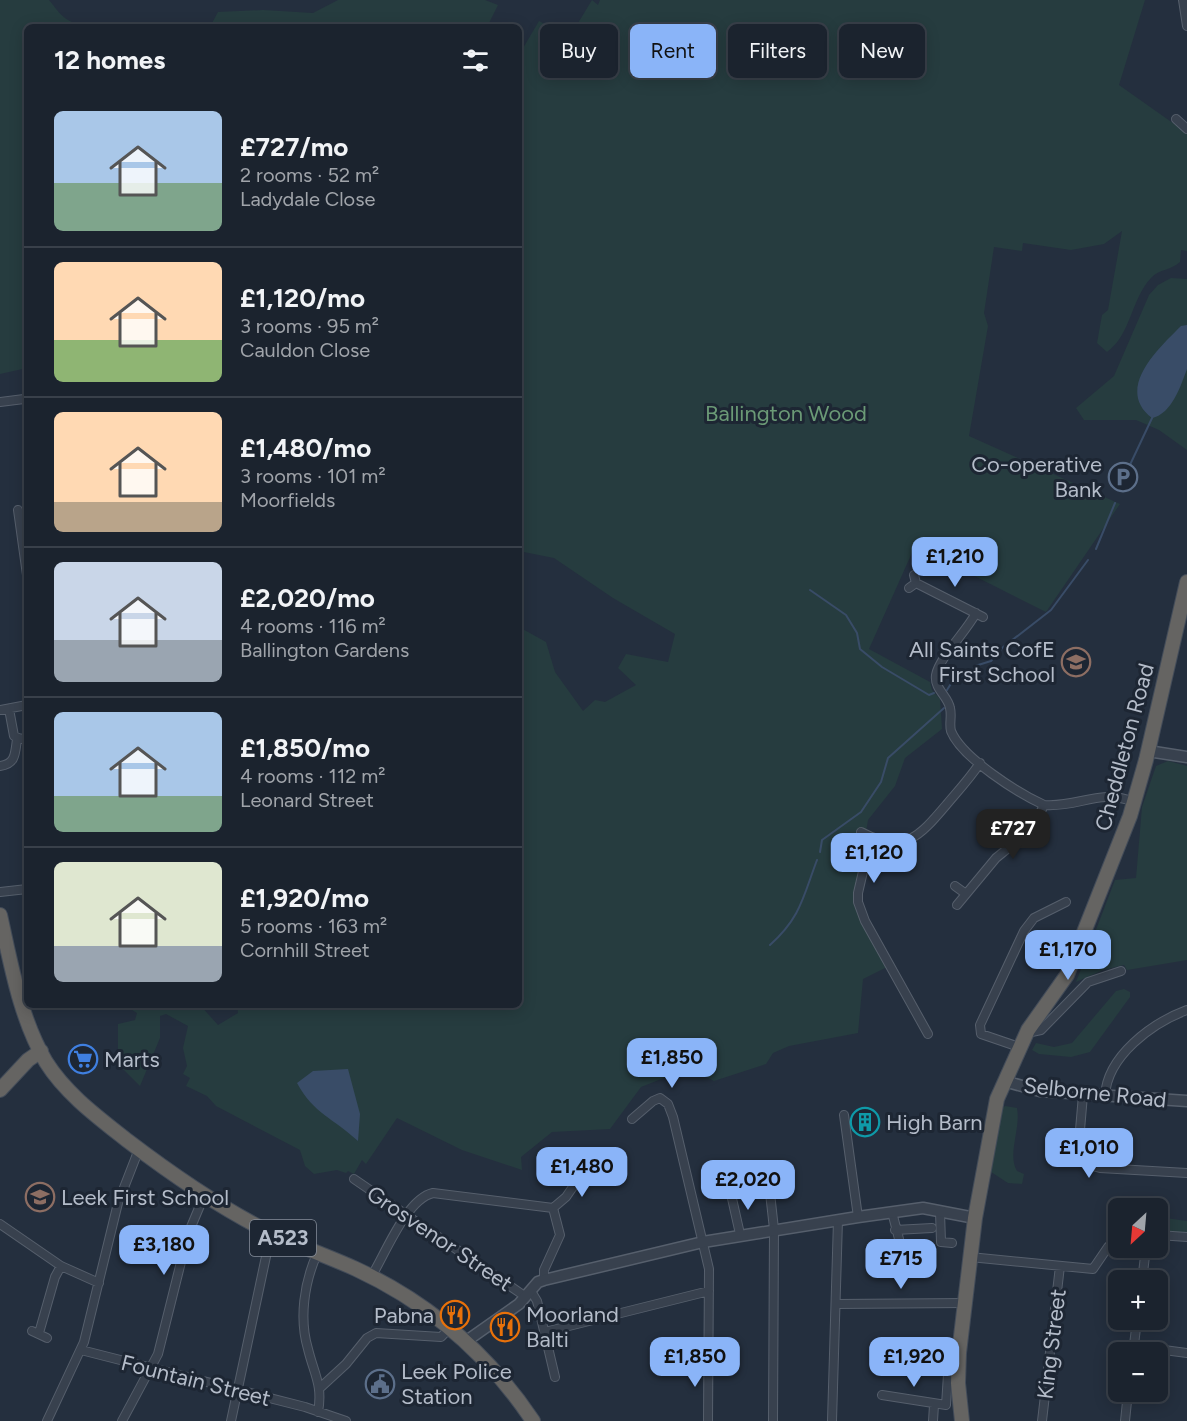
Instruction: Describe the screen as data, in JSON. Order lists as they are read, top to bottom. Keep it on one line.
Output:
{"streets":{"highway":["Cheddleton Road","A523"],"street":["Selborne Road","Grosvenor Street","King Street","Fountain Street"]},"crossings":[["Cheddleton Road","Selborne Road"]],"parks":["Ballington Wood"],"places":{"parking":["Co-operative Bank"],"school or university":["All Saints CofE First School","Leek First School"],"supermarket":["Marts"],"building":["High Barn"],"restaurant":["Pabna","Moorland Balti"],"public building":["Leek Police Station"]},"north":"bottom left","page":{"chip":["Buy","Rent","Filters","New"],"heading":"12 homes","list":[{"name":"£727/mo","note":"2 rooms · 52 m² · Ladydale Close"},{"name":"£1,120/mo","note":"3 rooms · 95 m² · Cauldon Close"},{"name":"£1,480/mo","note":"3 rooms · 101 m² · Moorfields"},{"name":"£2,020/mo","note":"4 rooms · 116 m² · Ballington Gardens"},{"name":"£1,850/mo","note":"4 rooms · 112 m² · Leonard Street"},{"name":"£1,920/mo","note":"5 rooms · 163 m² · Cornhill Street"}],"price":["£1,210","£727","£1,120","£1,170","£1,850","£1,010","£1,480","£2,020","£3,180","£715","£1,850","£1,920"],"map_buttons":["+","−"]}}
